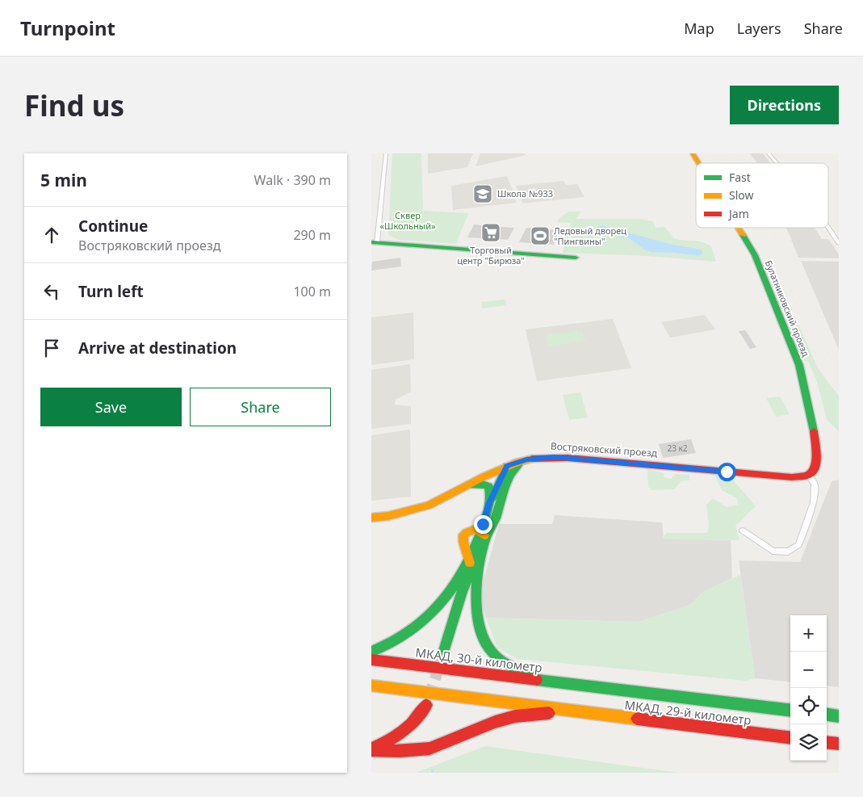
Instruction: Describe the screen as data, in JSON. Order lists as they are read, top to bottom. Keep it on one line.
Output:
{"streets":{"main road":["Булатниковский проезд","Востряковский проезд","МКАД, 30-й километр","МКАД, 29-й километр"]},"crossings":[["Булатниковский проезд","Востряковский проезд"],["МКАД, 30-й километр","МКАД, 29-й километр"]],"parks":["Сквер «Школьный»"],"places":{"school or university":["Школа №933"],"supermarket":["Торговый центр \"Бирюза\""],"sports":["Ледовый дворец \"Пингвины\""]},"house_numbers":["23 к2"],"legend":["Fast","Slow","Jam"],"page":{"header":"Turnpoint","nav":["Map","Layers","Share"],"buttons":["Directions",["Save","Share"]],"title":"Find us","heading":["5 min","Walk · 390 m"],"list":[["Continue","Востряковский проезд","290 m"],["Turn left","100 m"],"Arrive at destination"],"map_buttons":["+","−"]}}
